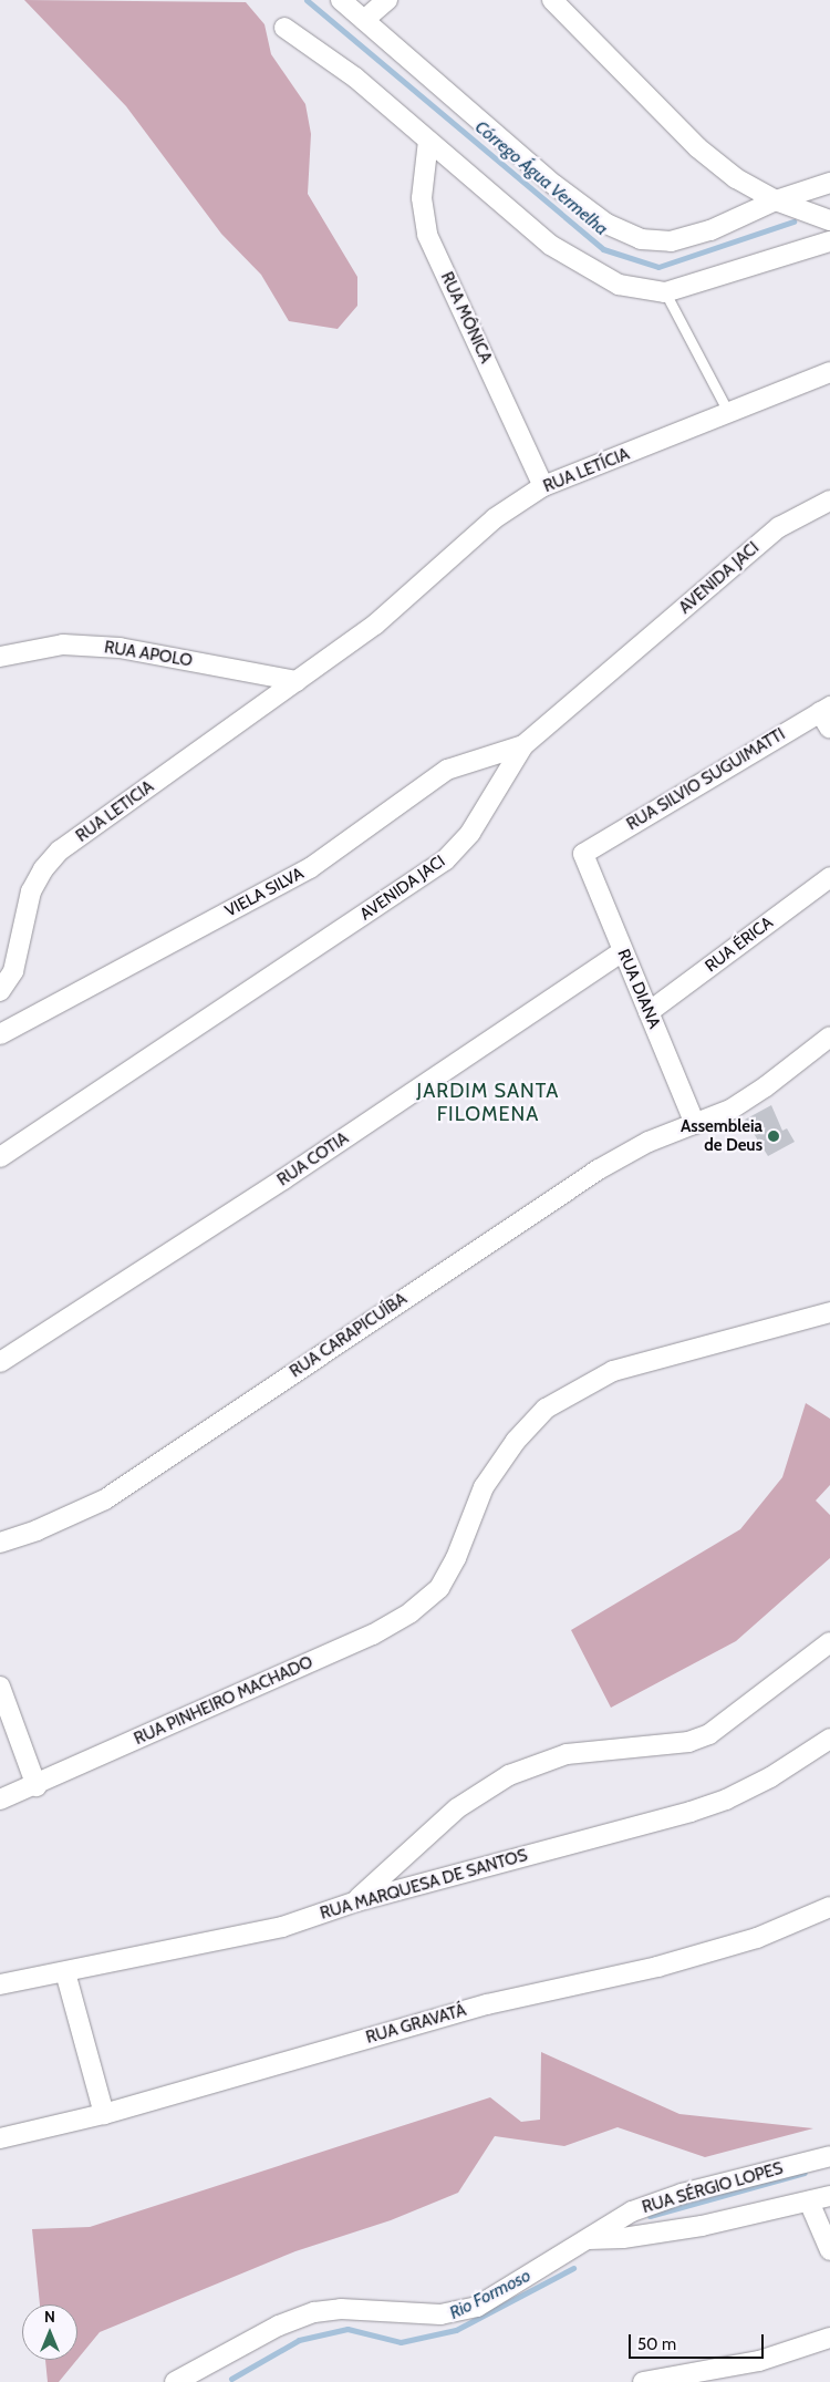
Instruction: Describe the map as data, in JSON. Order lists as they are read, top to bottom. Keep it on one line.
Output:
{"streets":{"street":["RUA MÔNICA","RUA LETÍCIA","AVENIDA JACI","RUA APOLO","RUA SILVIO SUGUIMATTI","RUA LETICIA","VIELA SILVA","RUA ÉRICA","RUA DIANA","RUA COTIA","RUA CARAPICUÍBA","RUA PINHEIRO MACHADO","RUA MARQUESA DE SANTOS","RUA GRAVATÁ","RUA SÉRGIO LOPES"]},"crossings":[["RUA MÔNICA","RUA LETÍCIA"],["RUA LETÍCIA","RUA APOLO"],["RUA LETÍCIA","RUA LETICIA"],["AVENIDA JACI","VIELA SILVA"],["RUA APOLO","RUA LETICIA"],["RUA SILVIO SUGUIMATTI","RUA DIANA"],["RUA ÉRICA","RUA DIANA"],["RUA DIANA","RUA COTIA"],["RUA DIANA","RUA CARAPICUÍBA"]],"districts":["JARDIM SANTA FILOMENA"],"water":["Córrego Água Vermelha","Rio Formoso"],"places":["Assembleia de Deus"],"scale_bar":"50 m","north":"top"}
